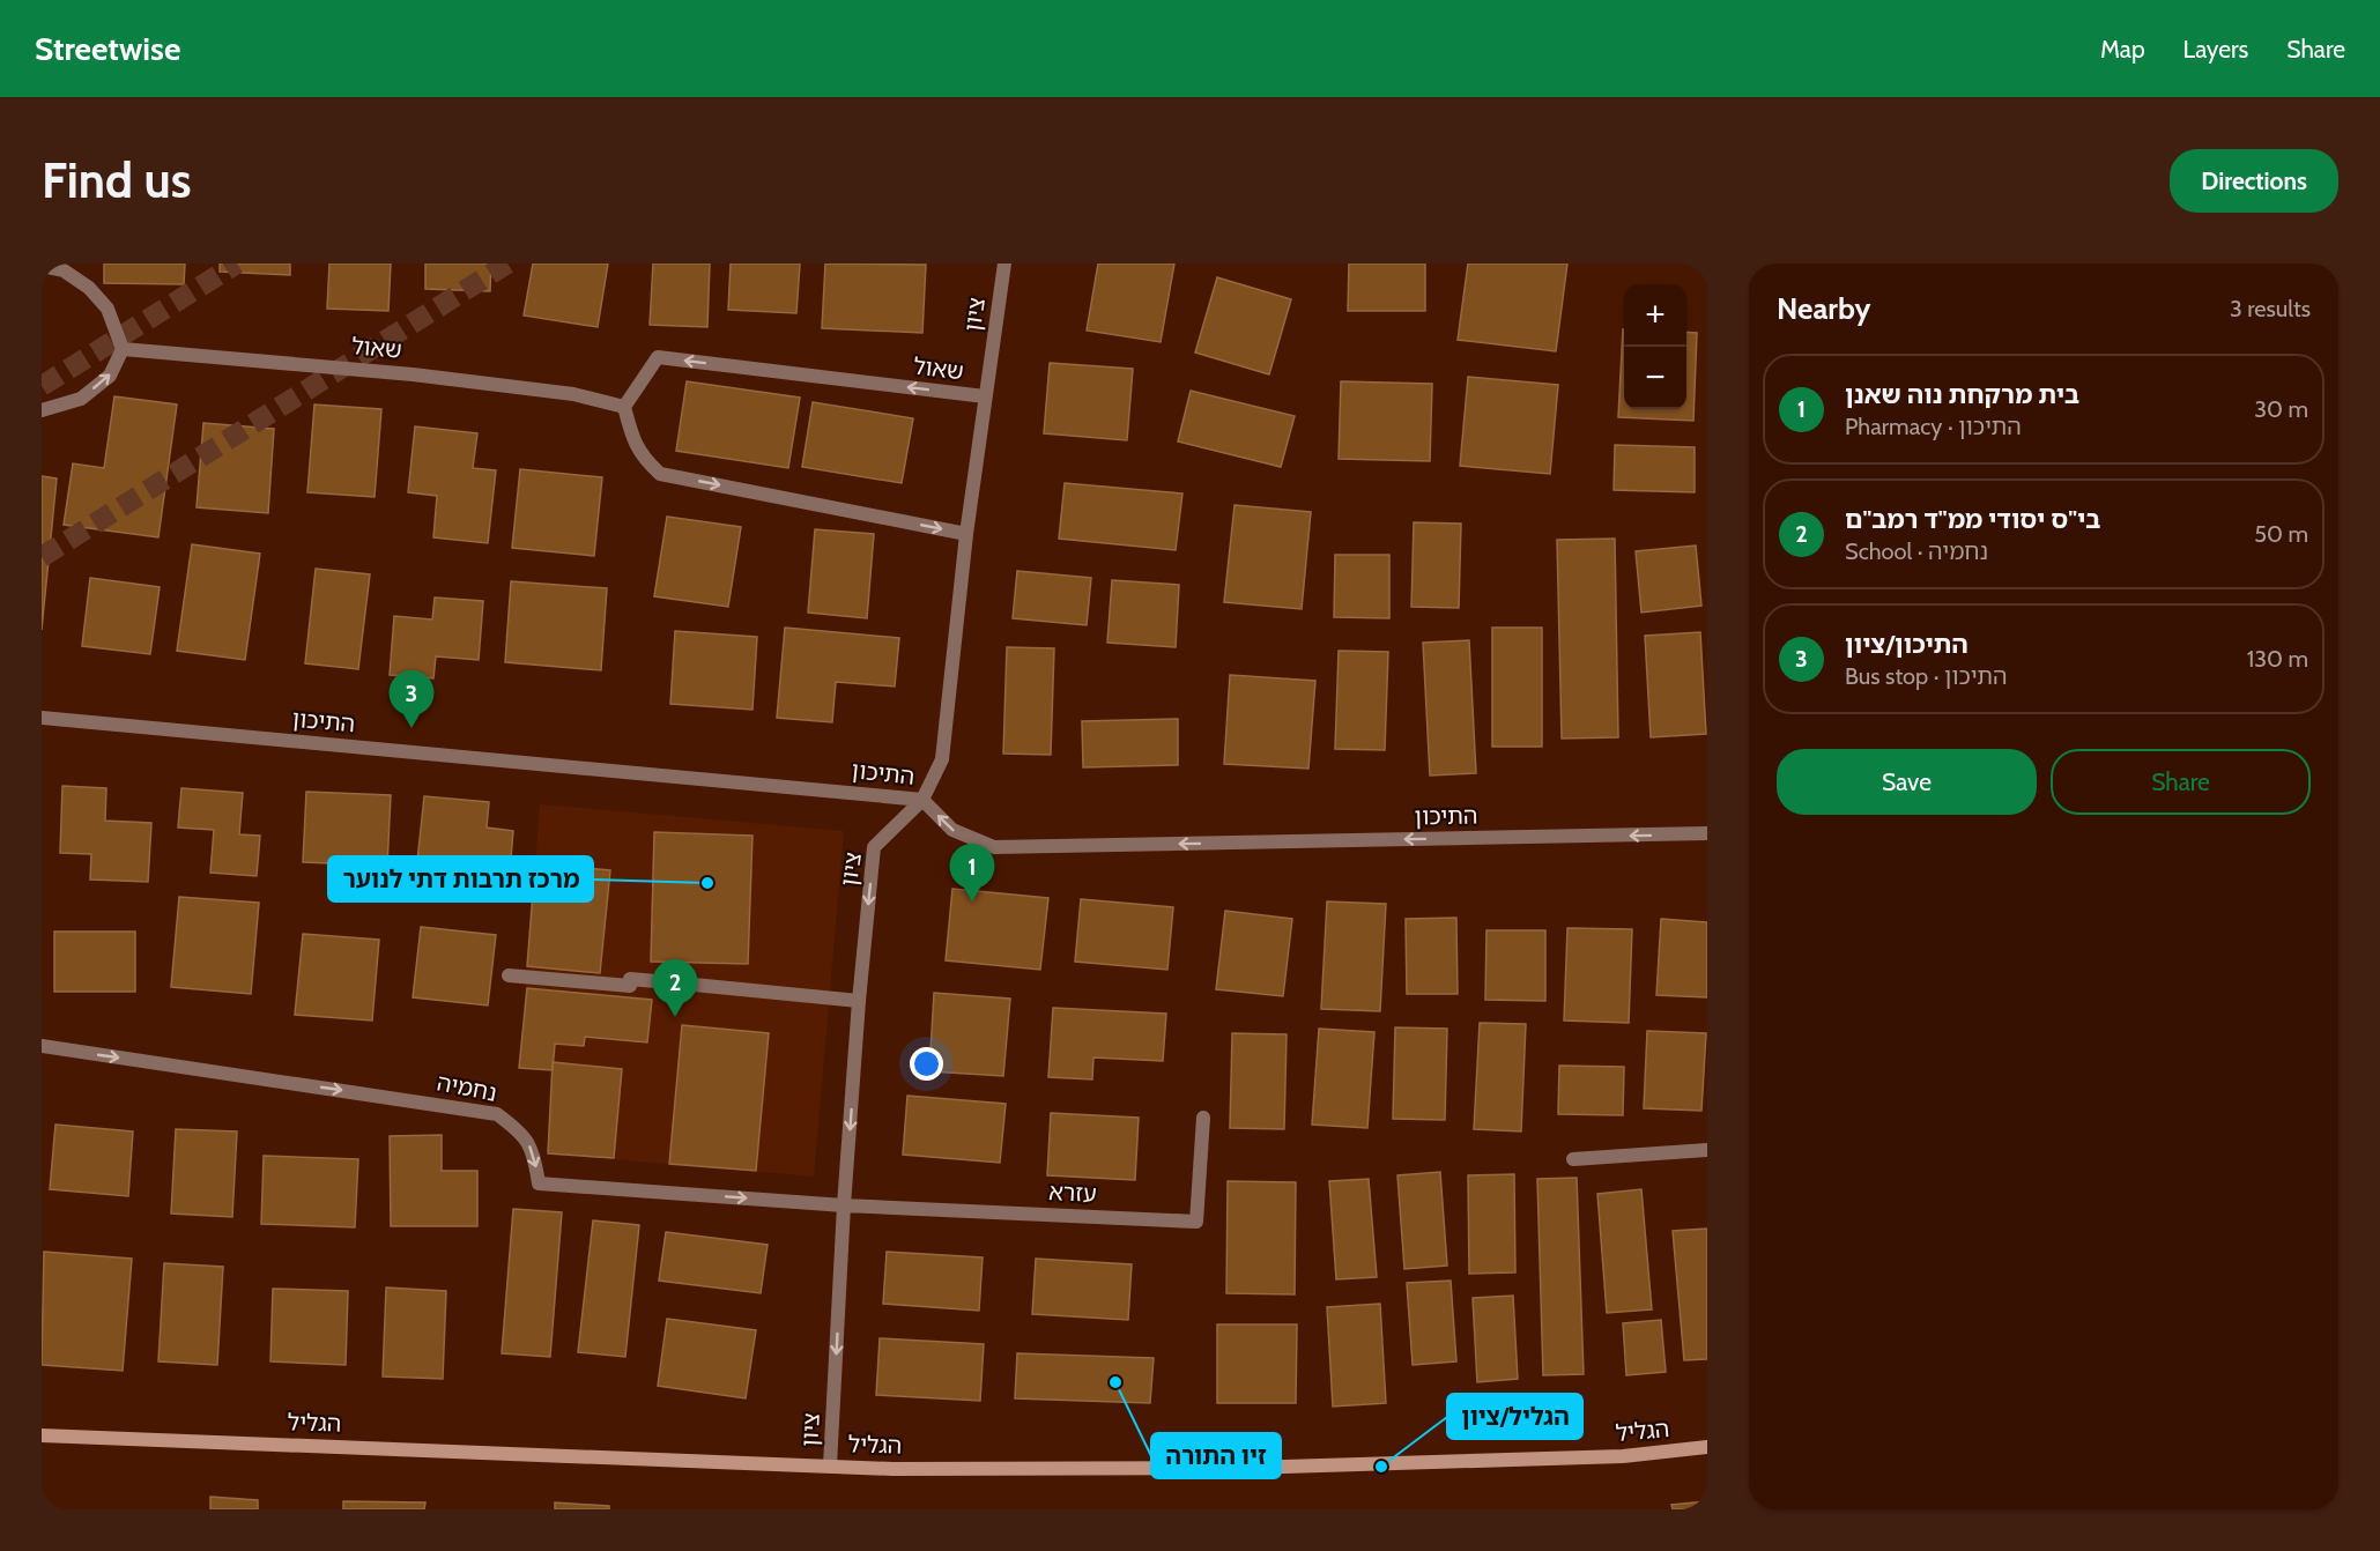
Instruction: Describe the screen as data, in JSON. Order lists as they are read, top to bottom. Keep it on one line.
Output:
{"streets":{"street":["ציון","שאול","התיכון","נחמיה","עזרא","הגליל"]},"crossings":[["ציון","שאול"],["ציון","התיכון"],["ציון","נחמיה"],["ציון","עזרא"],["ציון","הגליל"],["נחמיה","עזרא"]],"one_way":["ציון","שאול","התיכון","נחמיה"],"places":["מרכז תרבות דתי לנוער","זיו התורה","הגליל/ציון"],"page":{"header":"Streetwise","nav":["Map","Layers","Share"],"buttons":["Directions",["Save","Share"]],"title":"Find us","heading":["Nearby","3 results"],"map_buttons":["+","−"],"list":[{"mark":"1","name":"בית מרקחת נוה שאנן","note":"Pharmacy · התיכון","value":"30 m"},{"mark":"2","name":"בי\"ס יסודי ממ\"ד רמב\"ם","note":"School · נחמיה","value":"50 m"},{"mark":"3","name":"התיכון/ציון","note":"Bus stop · התיכון","value":"130 m"}],"pins":["3","1","2"]}}
